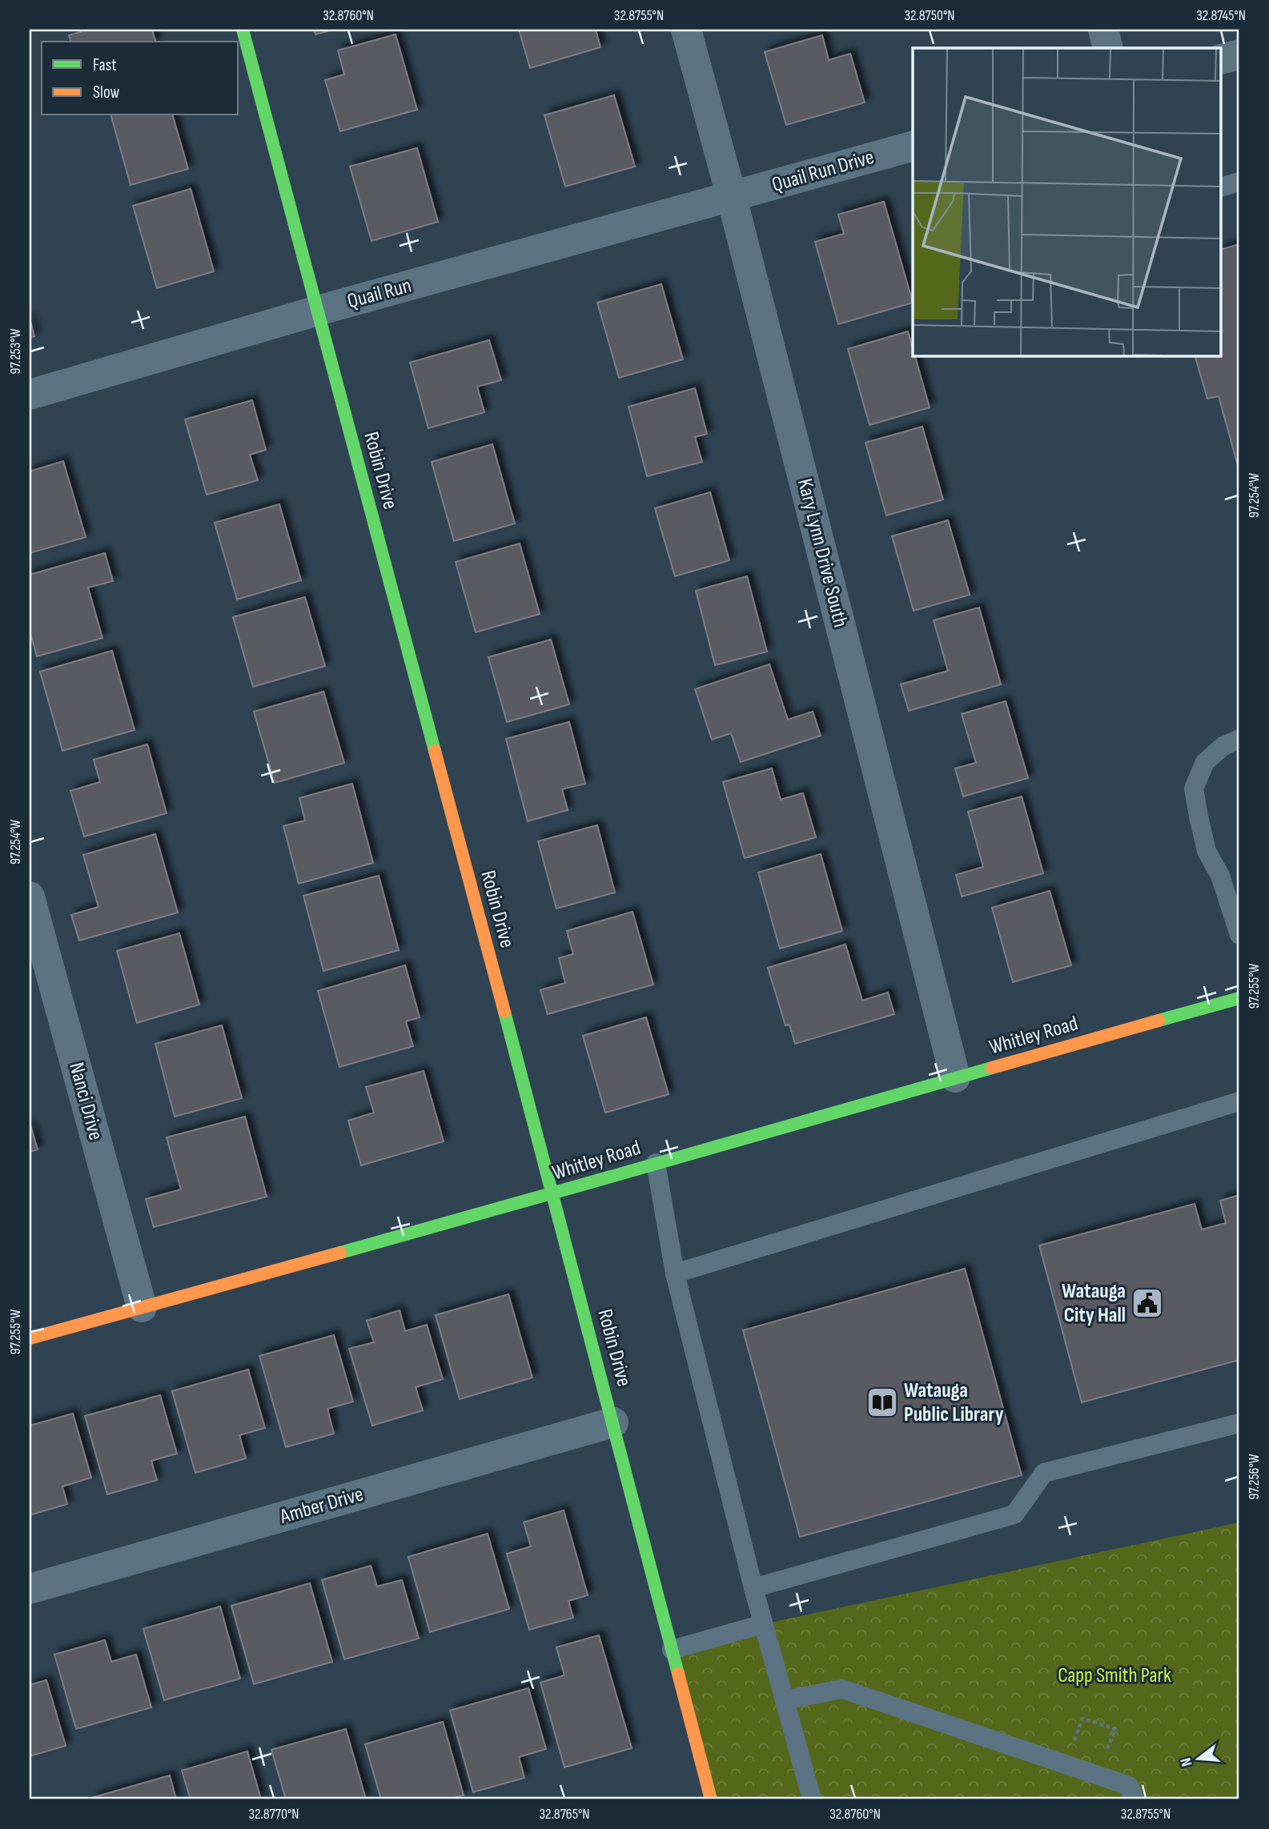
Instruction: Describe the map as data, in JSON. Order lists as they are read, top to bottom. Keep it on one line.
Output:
{"streets":{"street":["Quail Run Drive","Quail Run","Robin Drive","Kary Lynn Drive South","Whitley Road","Nanci Drive","Amber Drive"]},"crossings":[["Quail Run Drive","Quail Run"],["Quail Run Drive","Kary Lynn Drive South"],["Quail Run","Robin Drive"],["Quail Run","Kary Lynn Drive South"],["Robin Drive","Whitley Road"],["Robin Drive","Amber Drive"],["Kary Lynn Drive South","Whitley Road"],["Whitley Road","Nanci Drive"]],"parks":["Capp Smith Park"],"places":{"public building":["Watauga City Hall"],"library":["Watauga Public Library"]},"legend":["Fast","Slow"],"north":"left","coordinates":["32.8760°N","32.8755°N","32.8750°N","32.8745°N","97.253°W","97.254°W","97.255°W","97.256°W","32.8770°N","32.8765°N"]}
